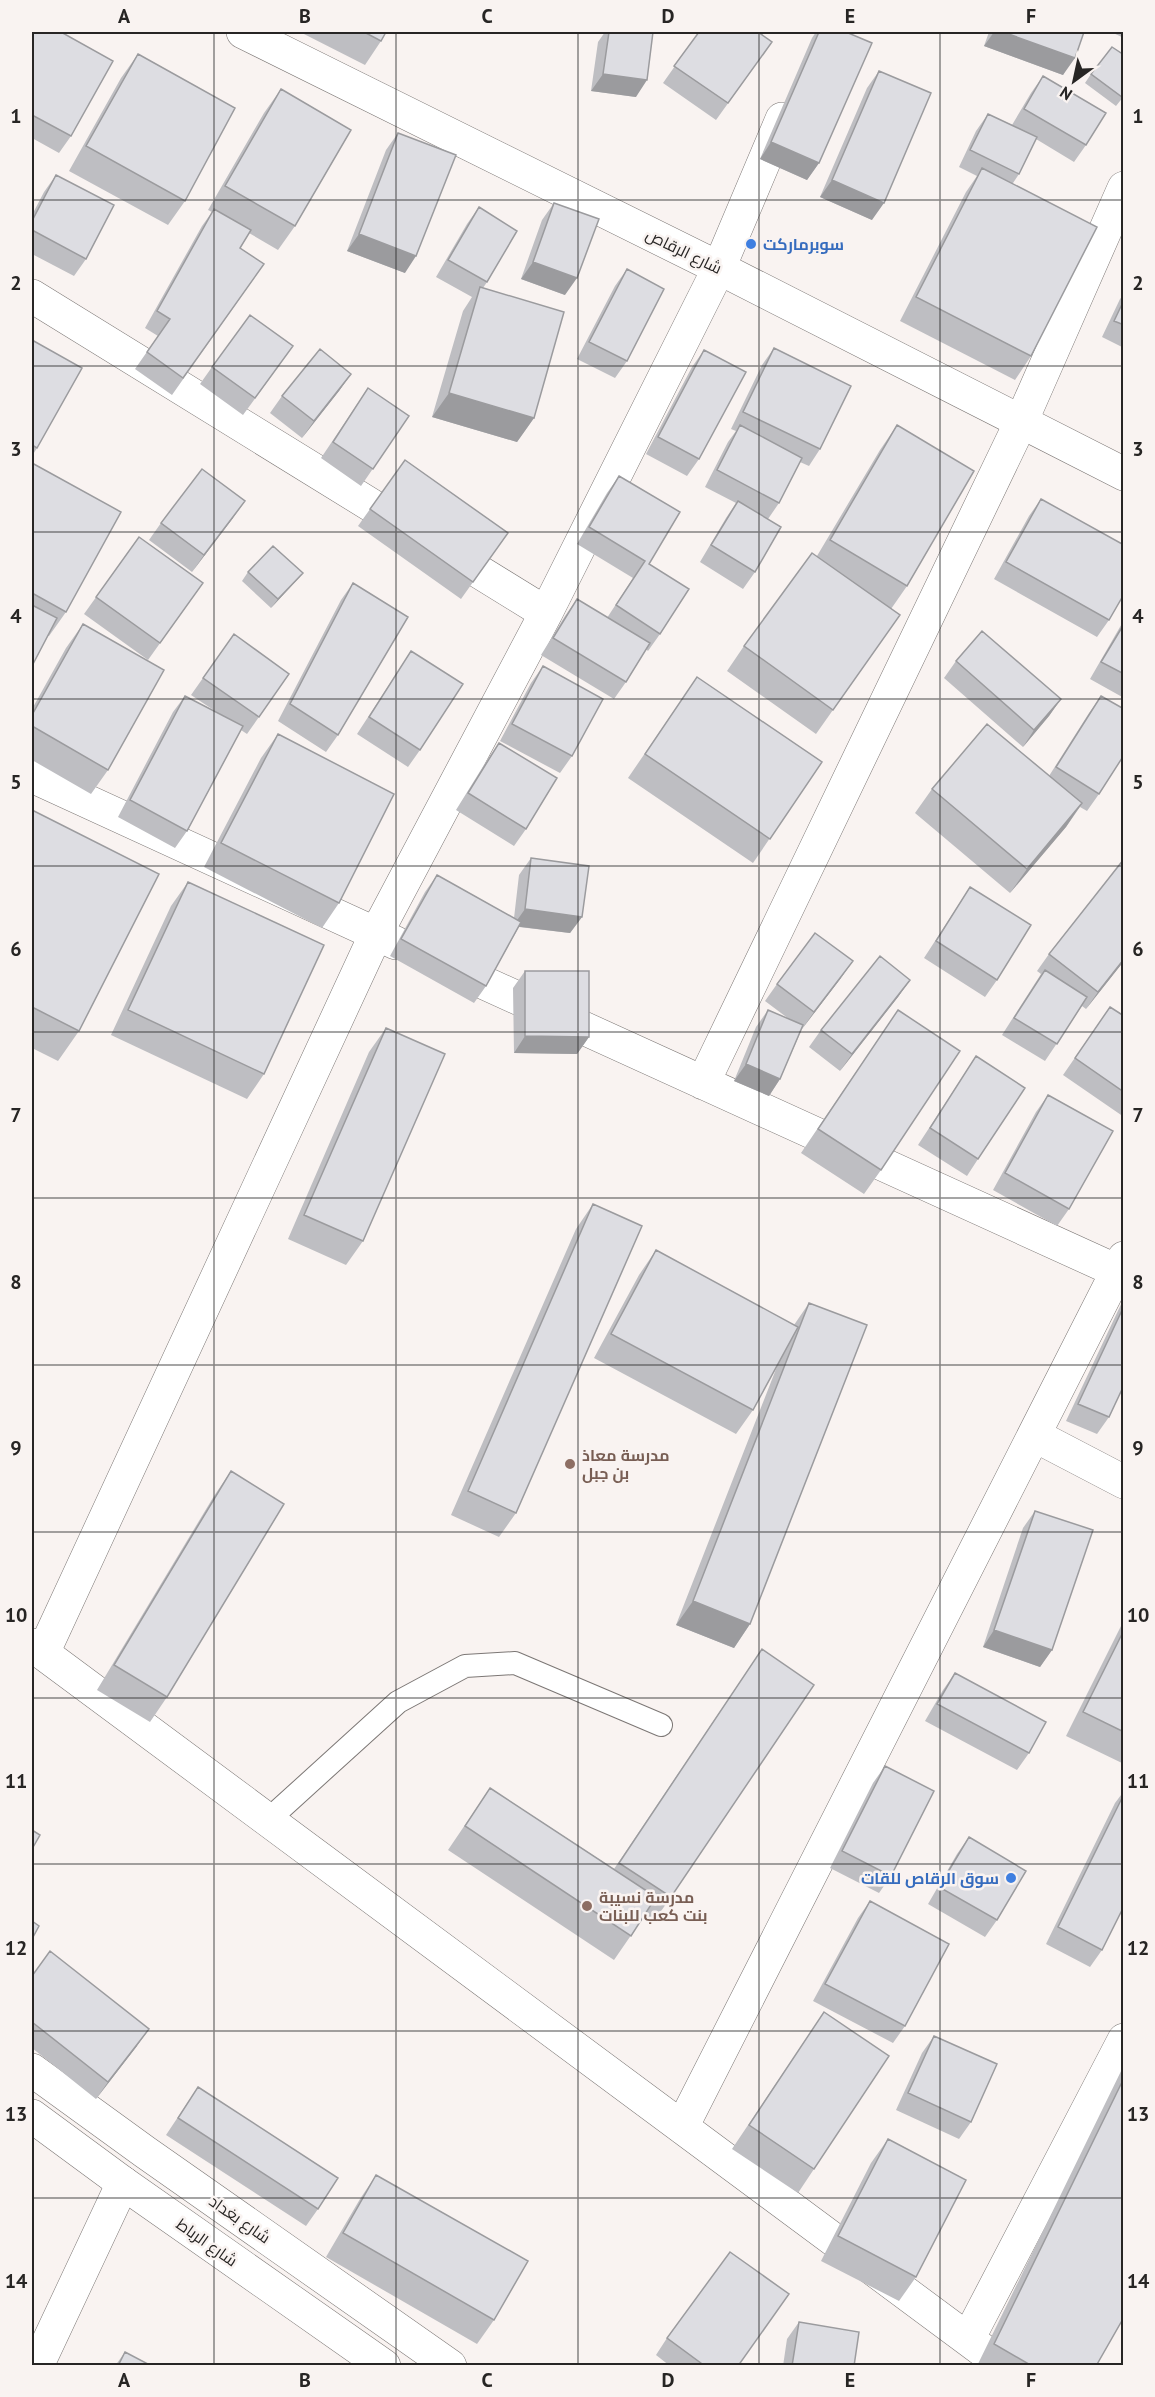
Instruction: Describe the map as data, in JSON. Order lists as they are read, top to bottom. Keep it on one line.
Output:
{"streets":{"street":["شارع الرقاص","شارع بغداد","شارع الرباط"]},"places":["سوبرماركت","مدرسة معاذ بن جبل","سوق الرقاص للقات","مدرسة نسيبة بنت كعب للبنات"],"north":"bottom left","grid":{"columns":["A","B","C","D","E","F"],"rows":["1","2","3","4","5","6","7","8","9","10","11","12","13","14"]}}
